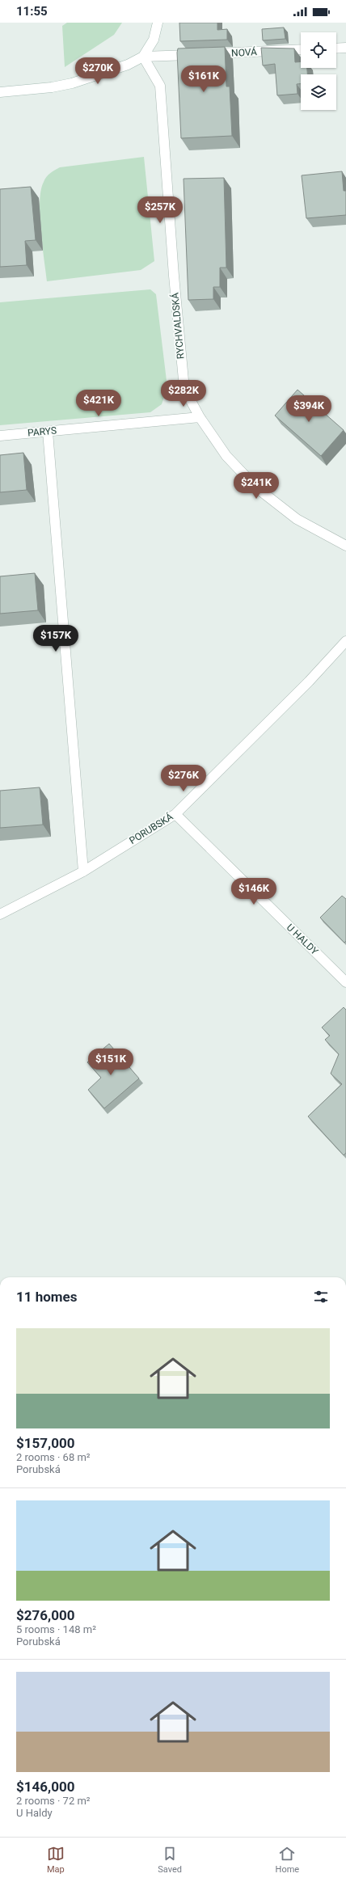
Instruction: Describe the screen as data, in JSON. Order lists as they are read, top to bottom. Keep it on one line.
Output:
{"streets":{"street":["NOVÁ","RYCHVALDSKÁ","PARYS","PORUBSKÁ","U HALDY"]},"crossings":[["NOVÁ","RYCHVALDSKÁ"],["RYCHVALDSKÁ","PARYS"],["PORUBSKÁ","U HALDY"]],"page":{"status":"11:55","price":["$270K","$161K","$257K","$282K","$421K","$394K","$241K","$157K","$276K","$146K","$151K"],"heading":"11 homes","list":[{"name":"$157,000","note":"2 rooms · 68 m² · Porubská"},{"name":"$276,000","note":"5 rooms · 148 m² · Porubská"},{"name":"$146,000","note":"2 rooms · 72 m² · U Haldy"}],"tabs":["Map","Saved","Home"]}}
